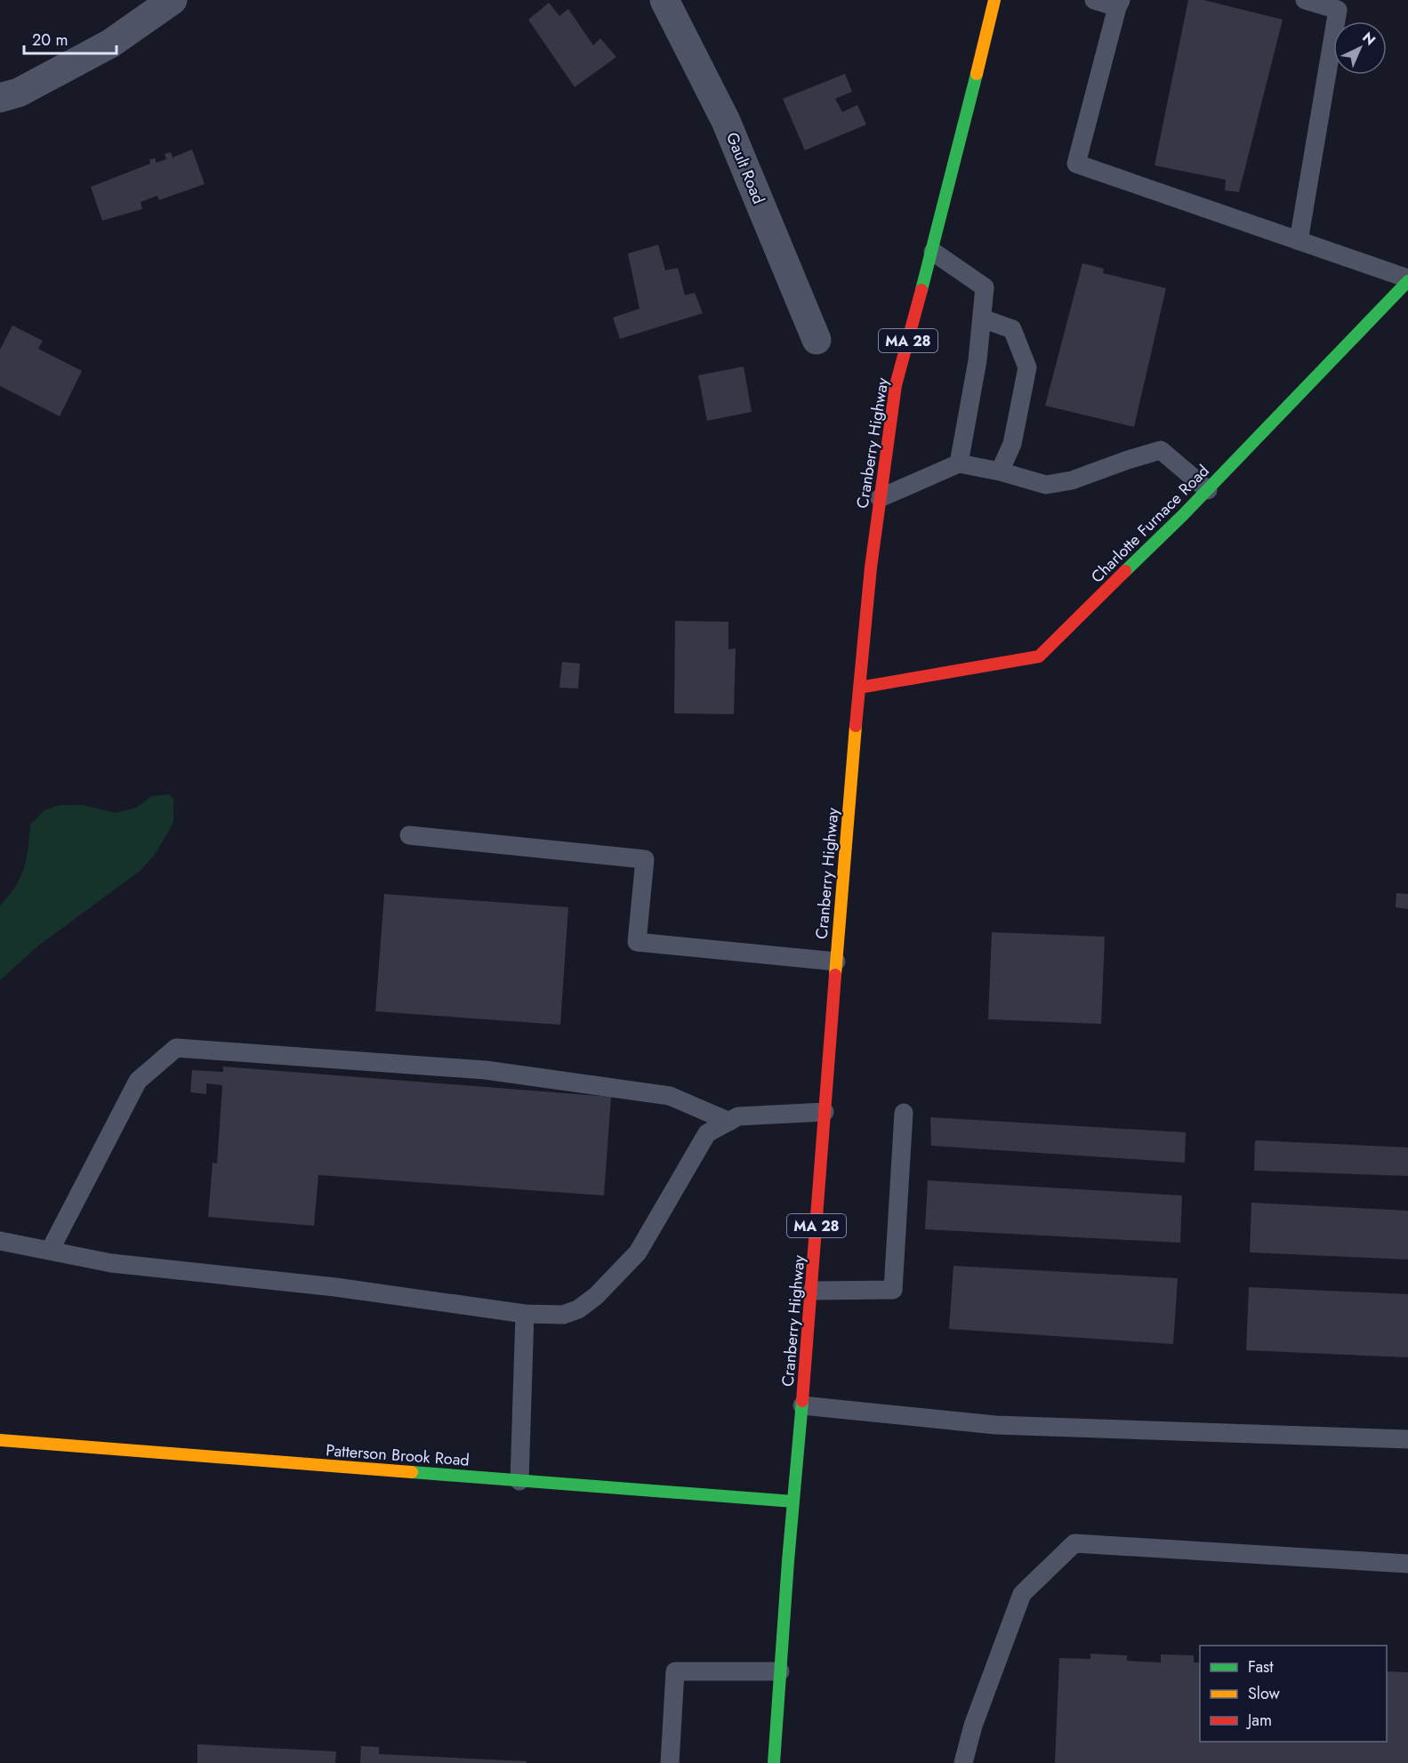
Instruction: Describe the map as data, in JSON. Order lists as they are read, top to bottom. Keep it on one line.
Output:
{"streets":{"main road":["MA 28","Cranberry Highway","Charlotte Furnace Road","Patterson Brook Road"],"street":["Gault Road"]},"crossings":[["Cranberry Highway","Charlotte Furnace Road"],["Cranberry Highway","Patterson Brook Road"]],"legend":["Fast","Slow","Jam"],"scale_bar":"20 m","north":"top right"}
